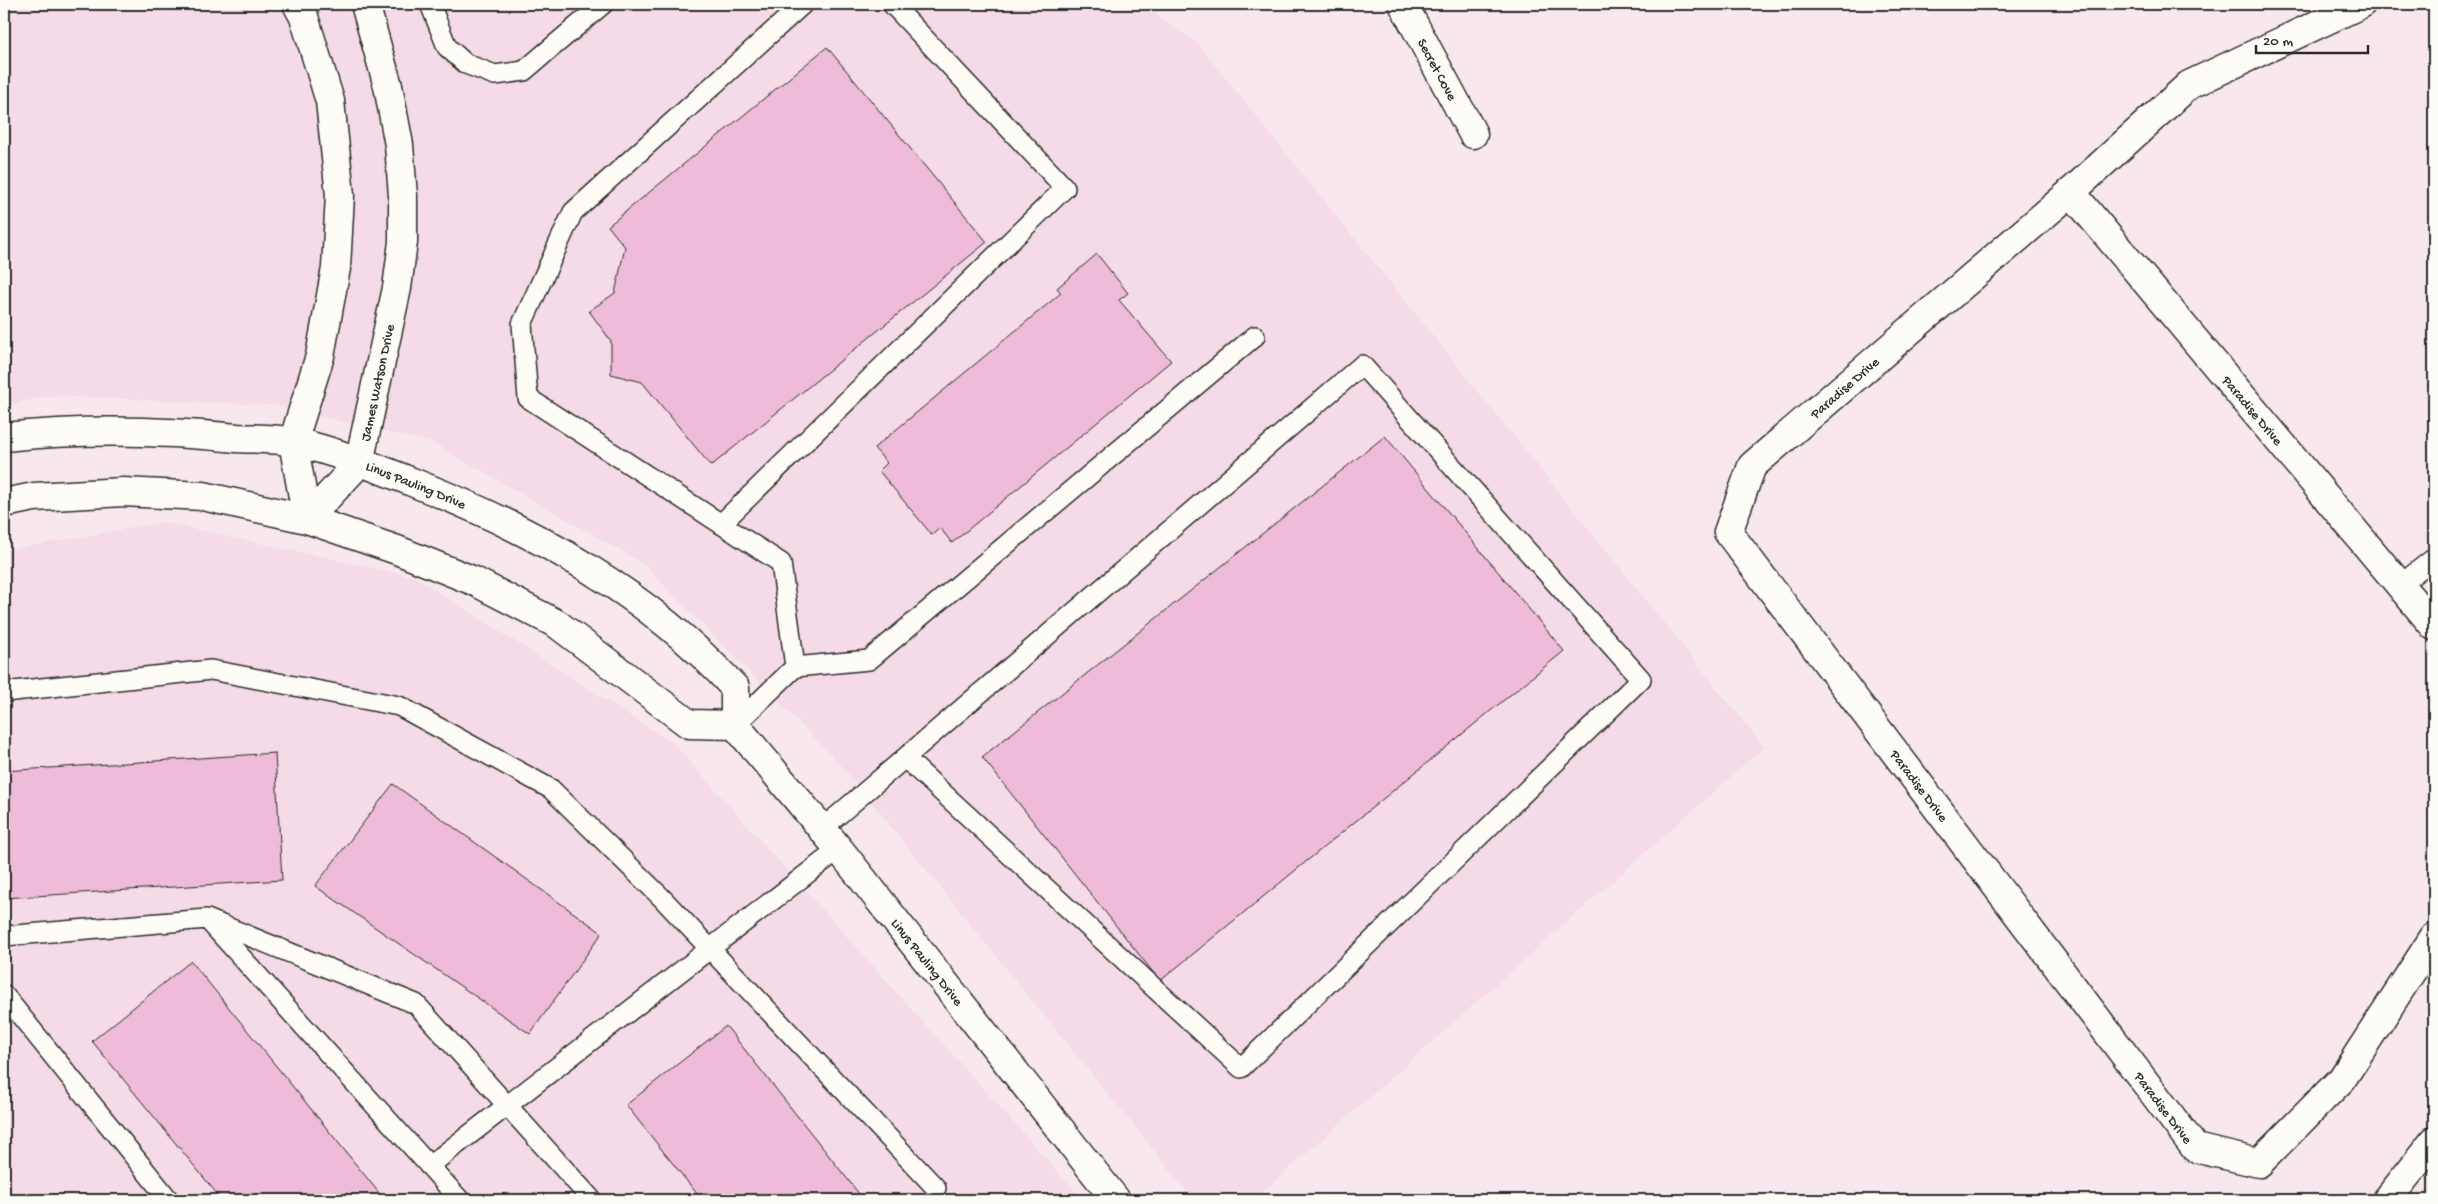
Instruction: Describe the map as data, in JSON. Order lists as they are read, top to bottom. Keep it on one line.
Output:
{"streets":{"street":["Secret Cove","James Watson Drive","Paradise Drive","Linus Pauling Drive"]},"crossings":[["James Watson Drive","Linus Pauling Drive"]],"scale_bar":"20 m"}
